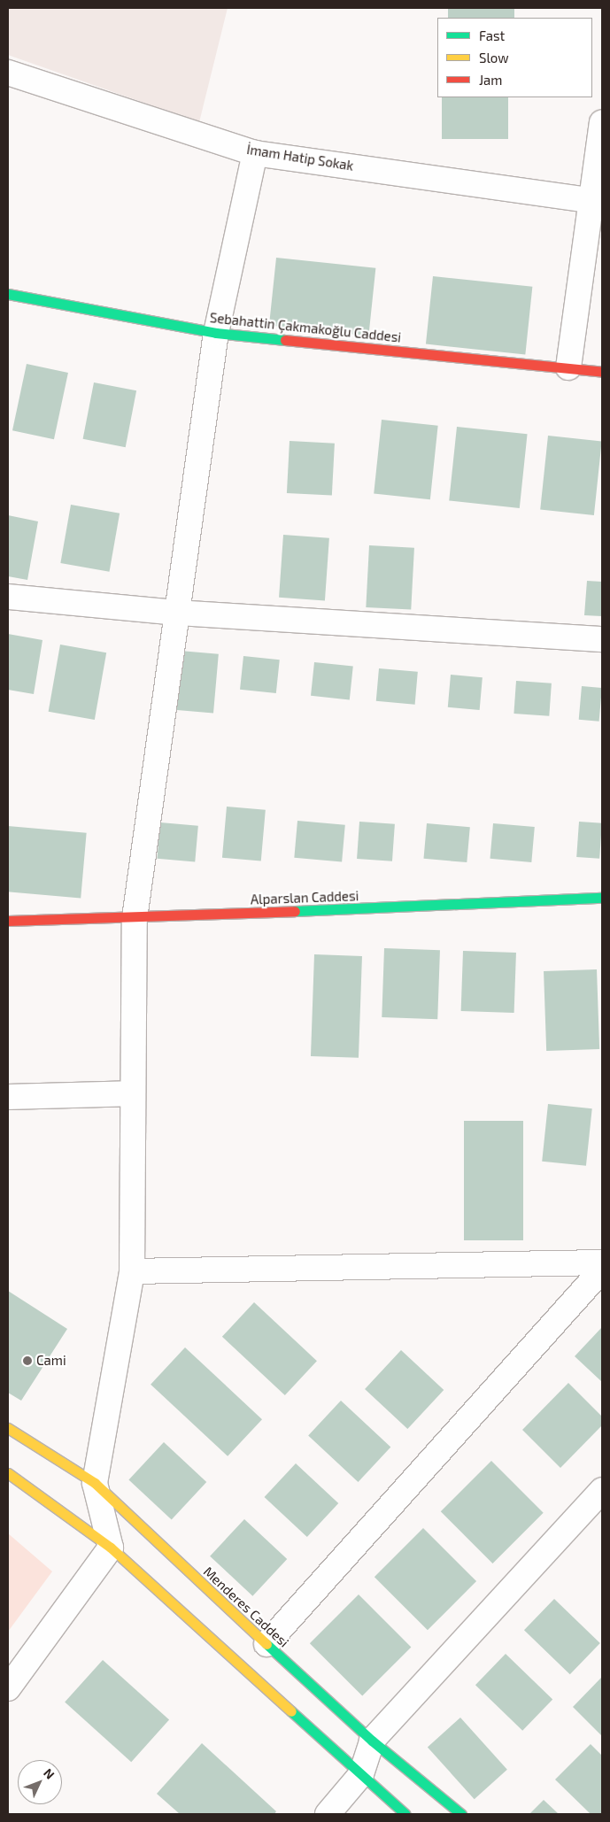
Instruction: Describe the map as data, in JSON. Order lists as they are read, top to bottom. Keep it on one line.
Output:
{"streets":{"main road":["Sebahattin Çakmakoğlu Caddesi","Alparslan Caddesi","Menderes Caddesi"],"street":["İmam Hatip Sokak"]},"places":["Cami"],"legend":["Fast","Slow","Jam"],"north":"top right"}
